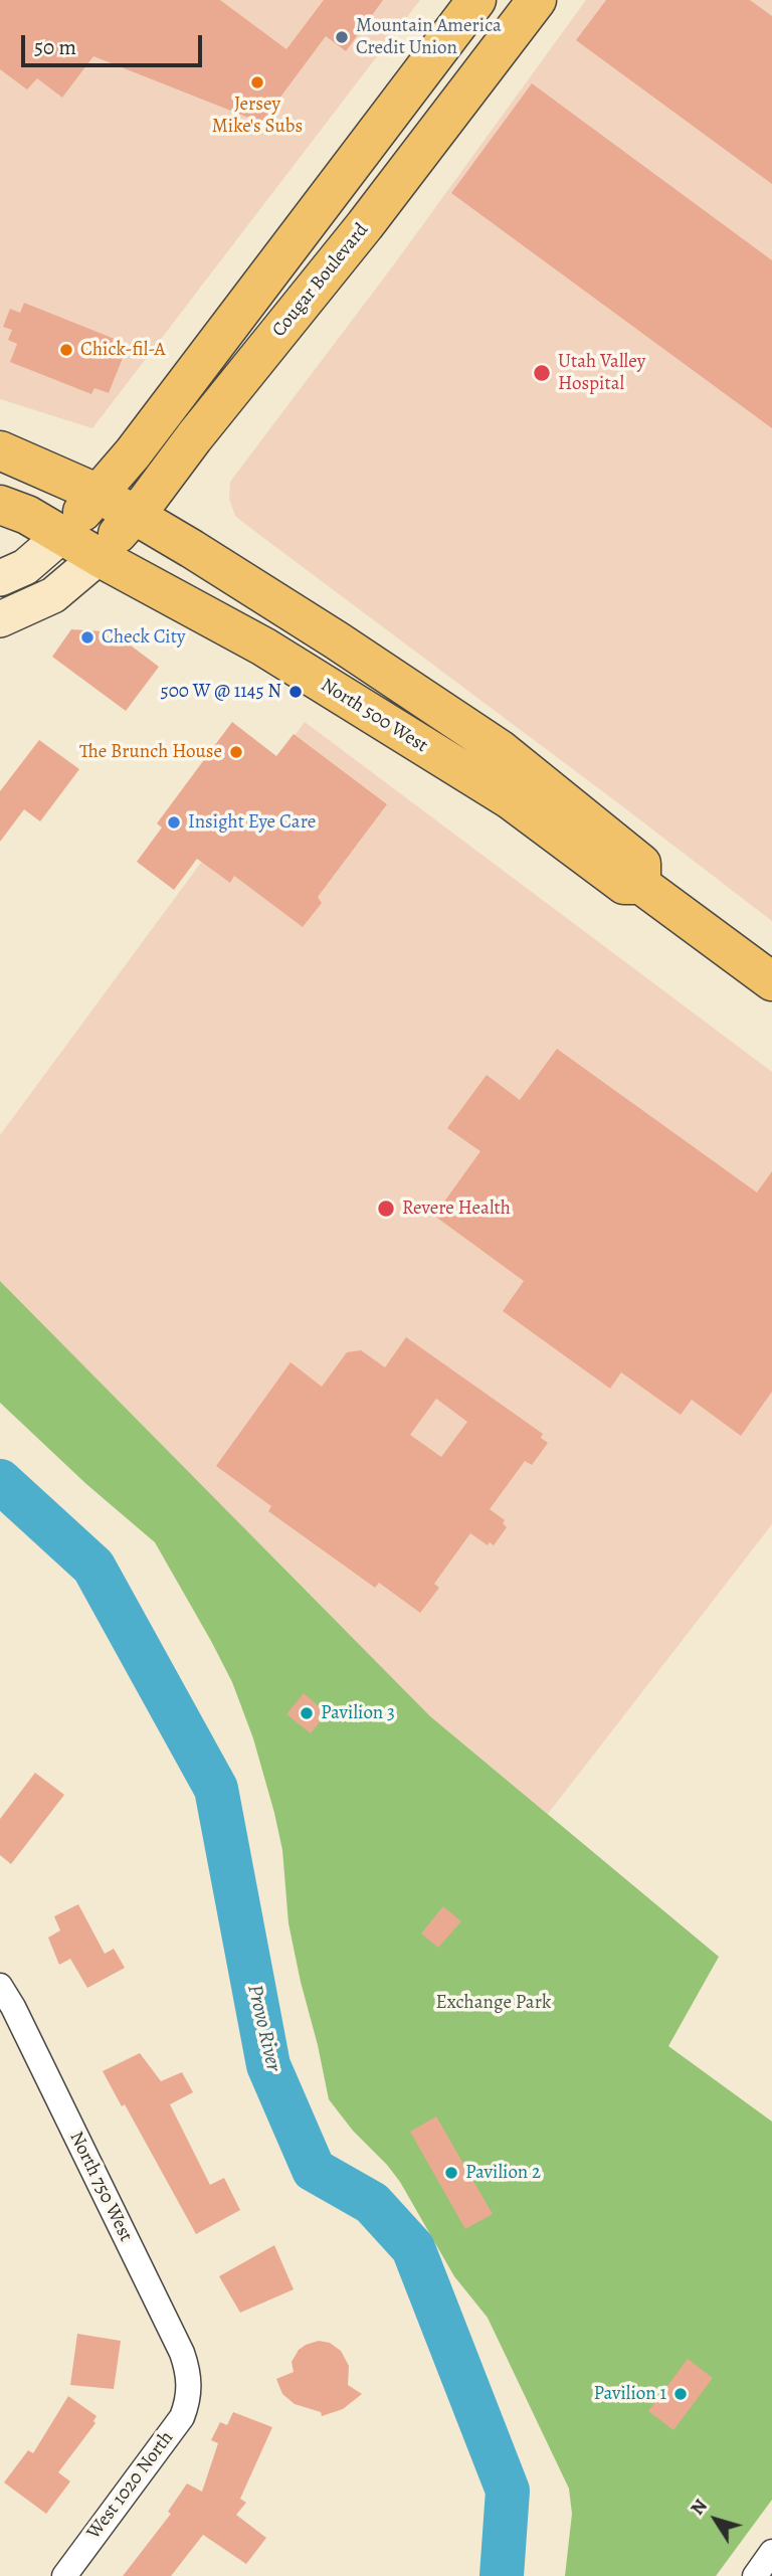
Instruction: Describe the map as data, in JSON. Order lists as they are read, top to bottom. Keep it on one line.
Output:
{"streets":{"main road":["Cougar Boulevard","North 500 West"],"street":["North 750 West","West 1020 North"]},"crossings":[["Cougar Boulevard","North 500 West"],["North 750 West","West 1020 North"]],"water":["Provo River"],"parks":["Exchange Park"],"places":["Mountain America Credit Union","Jersey Mike's Subs","Chick-fil-A","Utah Valley Hospital","Check City","500 W @ 1145 N","The Brunch House","Insight Eye Care","Revere Health","Pavilion 3","Pavilion 2","Pavilion 1"],"scale_bar":"50 m","north":"top left"}
